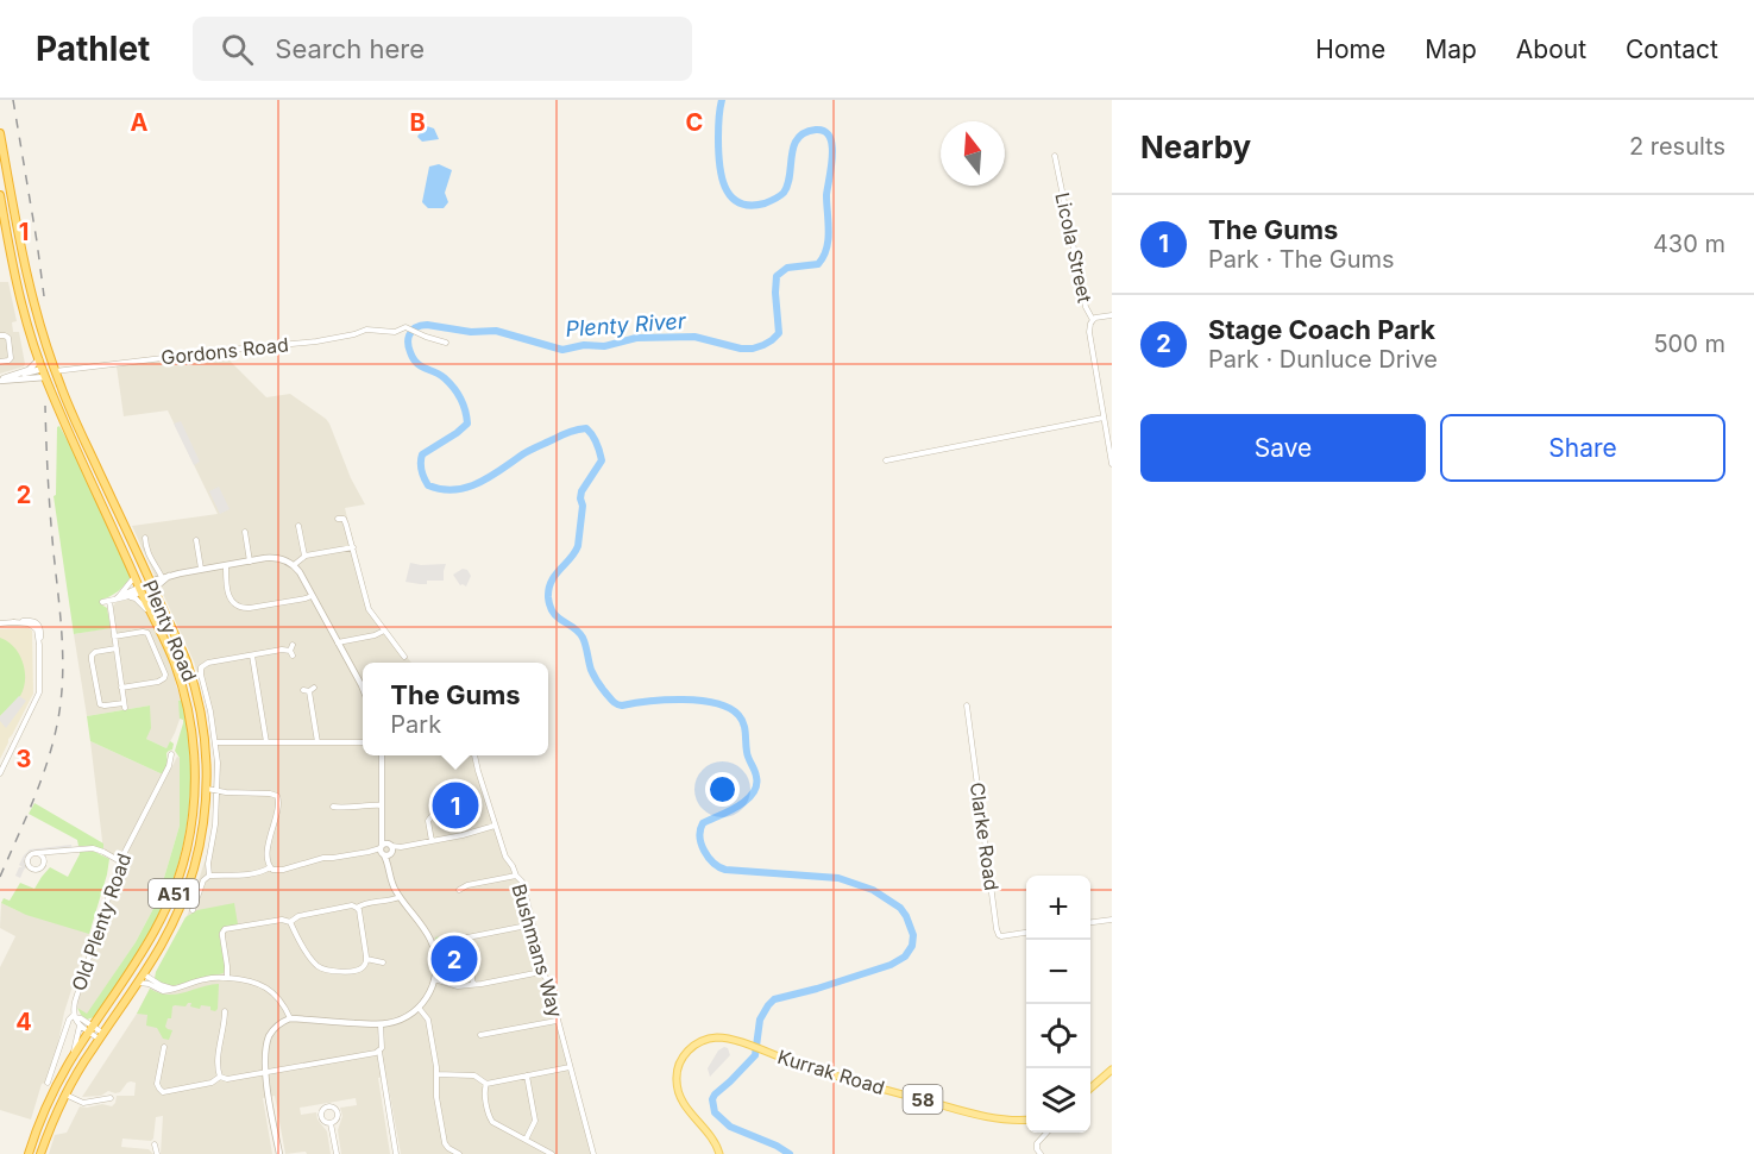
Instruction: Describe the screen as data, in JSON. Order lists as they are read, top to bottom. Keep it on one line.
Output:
{"streets":{"highway":["Gordons Road","Plenty Road","A51"],"main road":["Kurrak Road","58"],"street":["Licola Street","Clarke Road","Old Plenty Road","Bushmans Way"]},"crossings":[["Gordons Road","Plenty Road"],["Plenty Road","Old Plenty Road"]],"water":["Plenty River"],"north":"top","page":{"header":"Pathlet","search":"Search here","nav":["Home","Map","About","Contact"],"heading":["Nearby","2 results"],"list":[{"mark":"1","name":"The Gums","note":"Park · The Gums","value":"430 m"},{"mark":"2","name":"Stage Coach Park","note":"Park · Dunluce Drive","value":"500 m"}],"buttons":["Save","Share"],"popup":["The Gums","Park"],"pins":["1","2"],"map_buttons":["+","−"]},"grid":{"columns":["A","B","C"],"rows":["1","2","3","4"]}}
